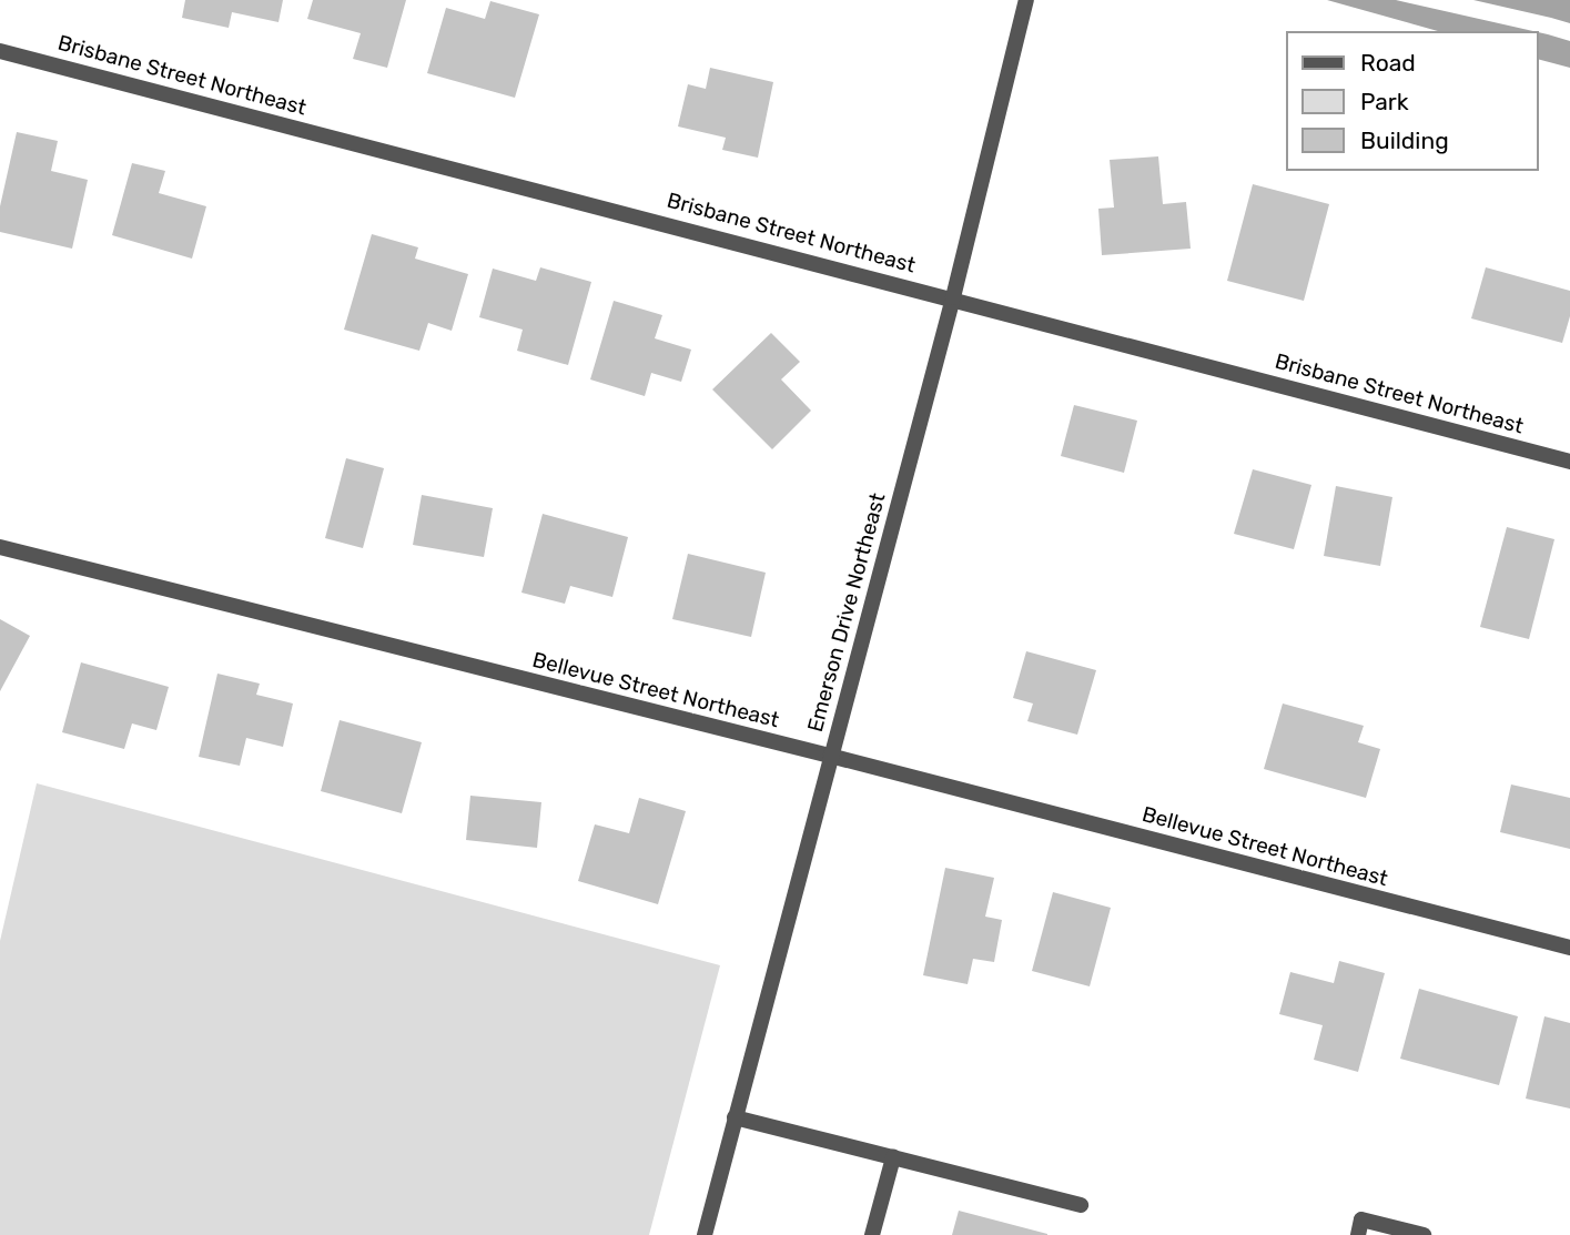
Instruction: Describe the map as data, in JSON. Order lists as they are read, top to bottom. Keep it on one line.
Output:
{"streets":{"street":["Brisbane Street Northeast","Emerson Drive Northeast","Bellevue Street Northeast"]},"crossings":[["Brisbane Street Northeast","Emerson Drive Northeast"],["Emerson Drive Northeast","Bellevue Street Northeast"]],"legend":["Road","Park","Building"]}
